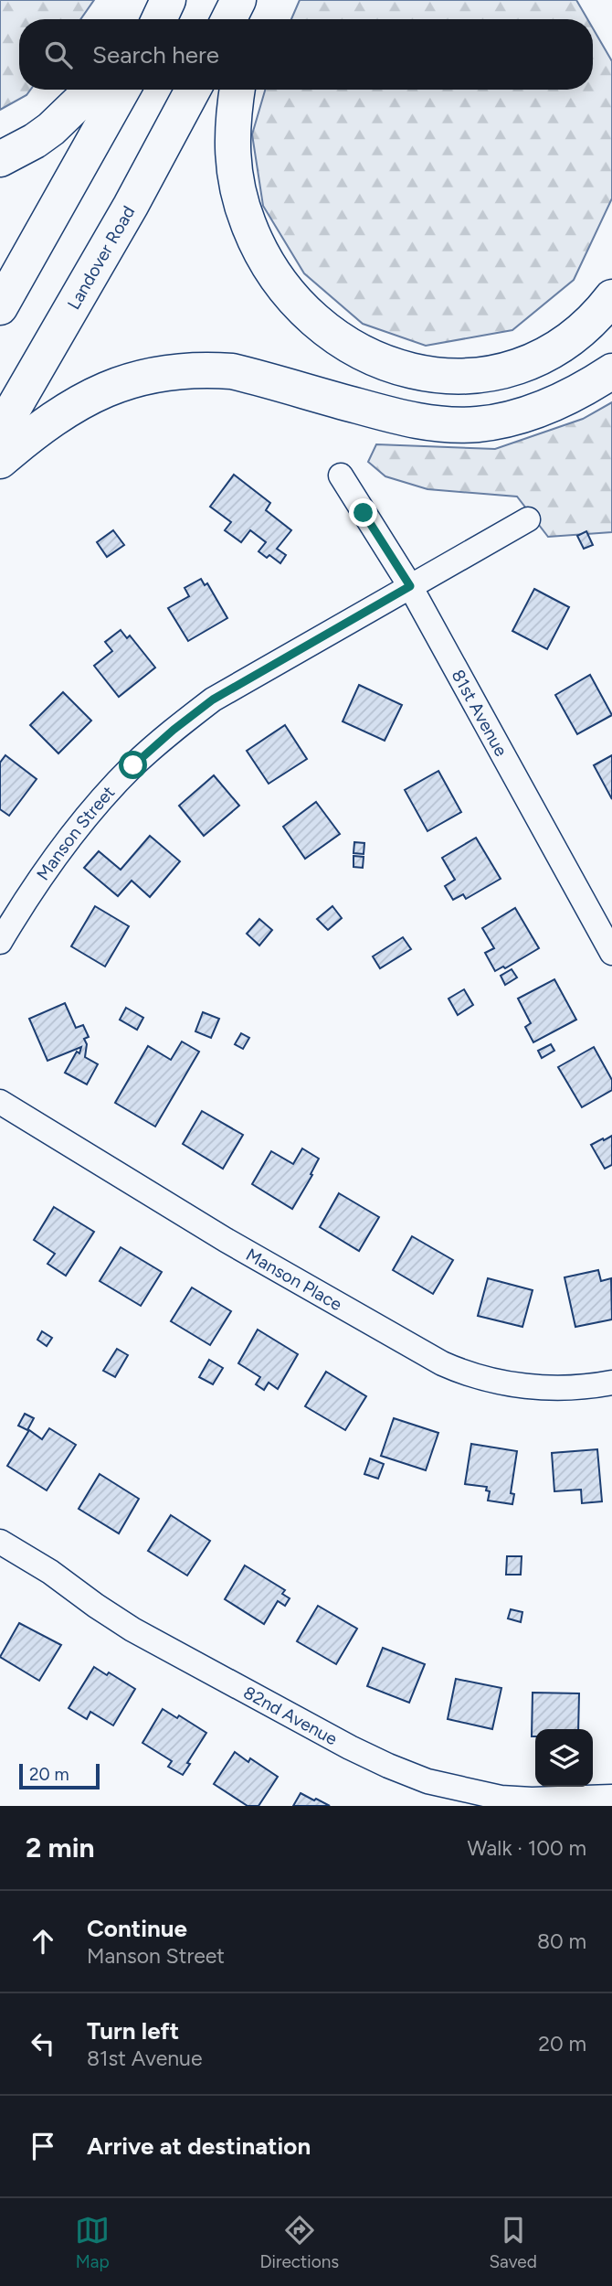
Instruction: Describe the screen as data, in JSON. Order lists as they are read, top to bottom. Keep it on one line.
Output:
{"streets":{"main road":["Landover Road"],"street":["81st Avenue","Manson Street","Manson Place","82nd Avenue"]},"crossings":[["81st Avenue","Manson Street"]],"scale_bar":"20 m","page":{"search":"Search here","scale":"20 m","heading":["2 min","Walk · 100 m"],"list":[["Continue","Manson Street","80 m"],["Turn left","81st Avenue","20 m"],"Arrive at destination"],"nav":["Map","Directions","Saved"]}}
